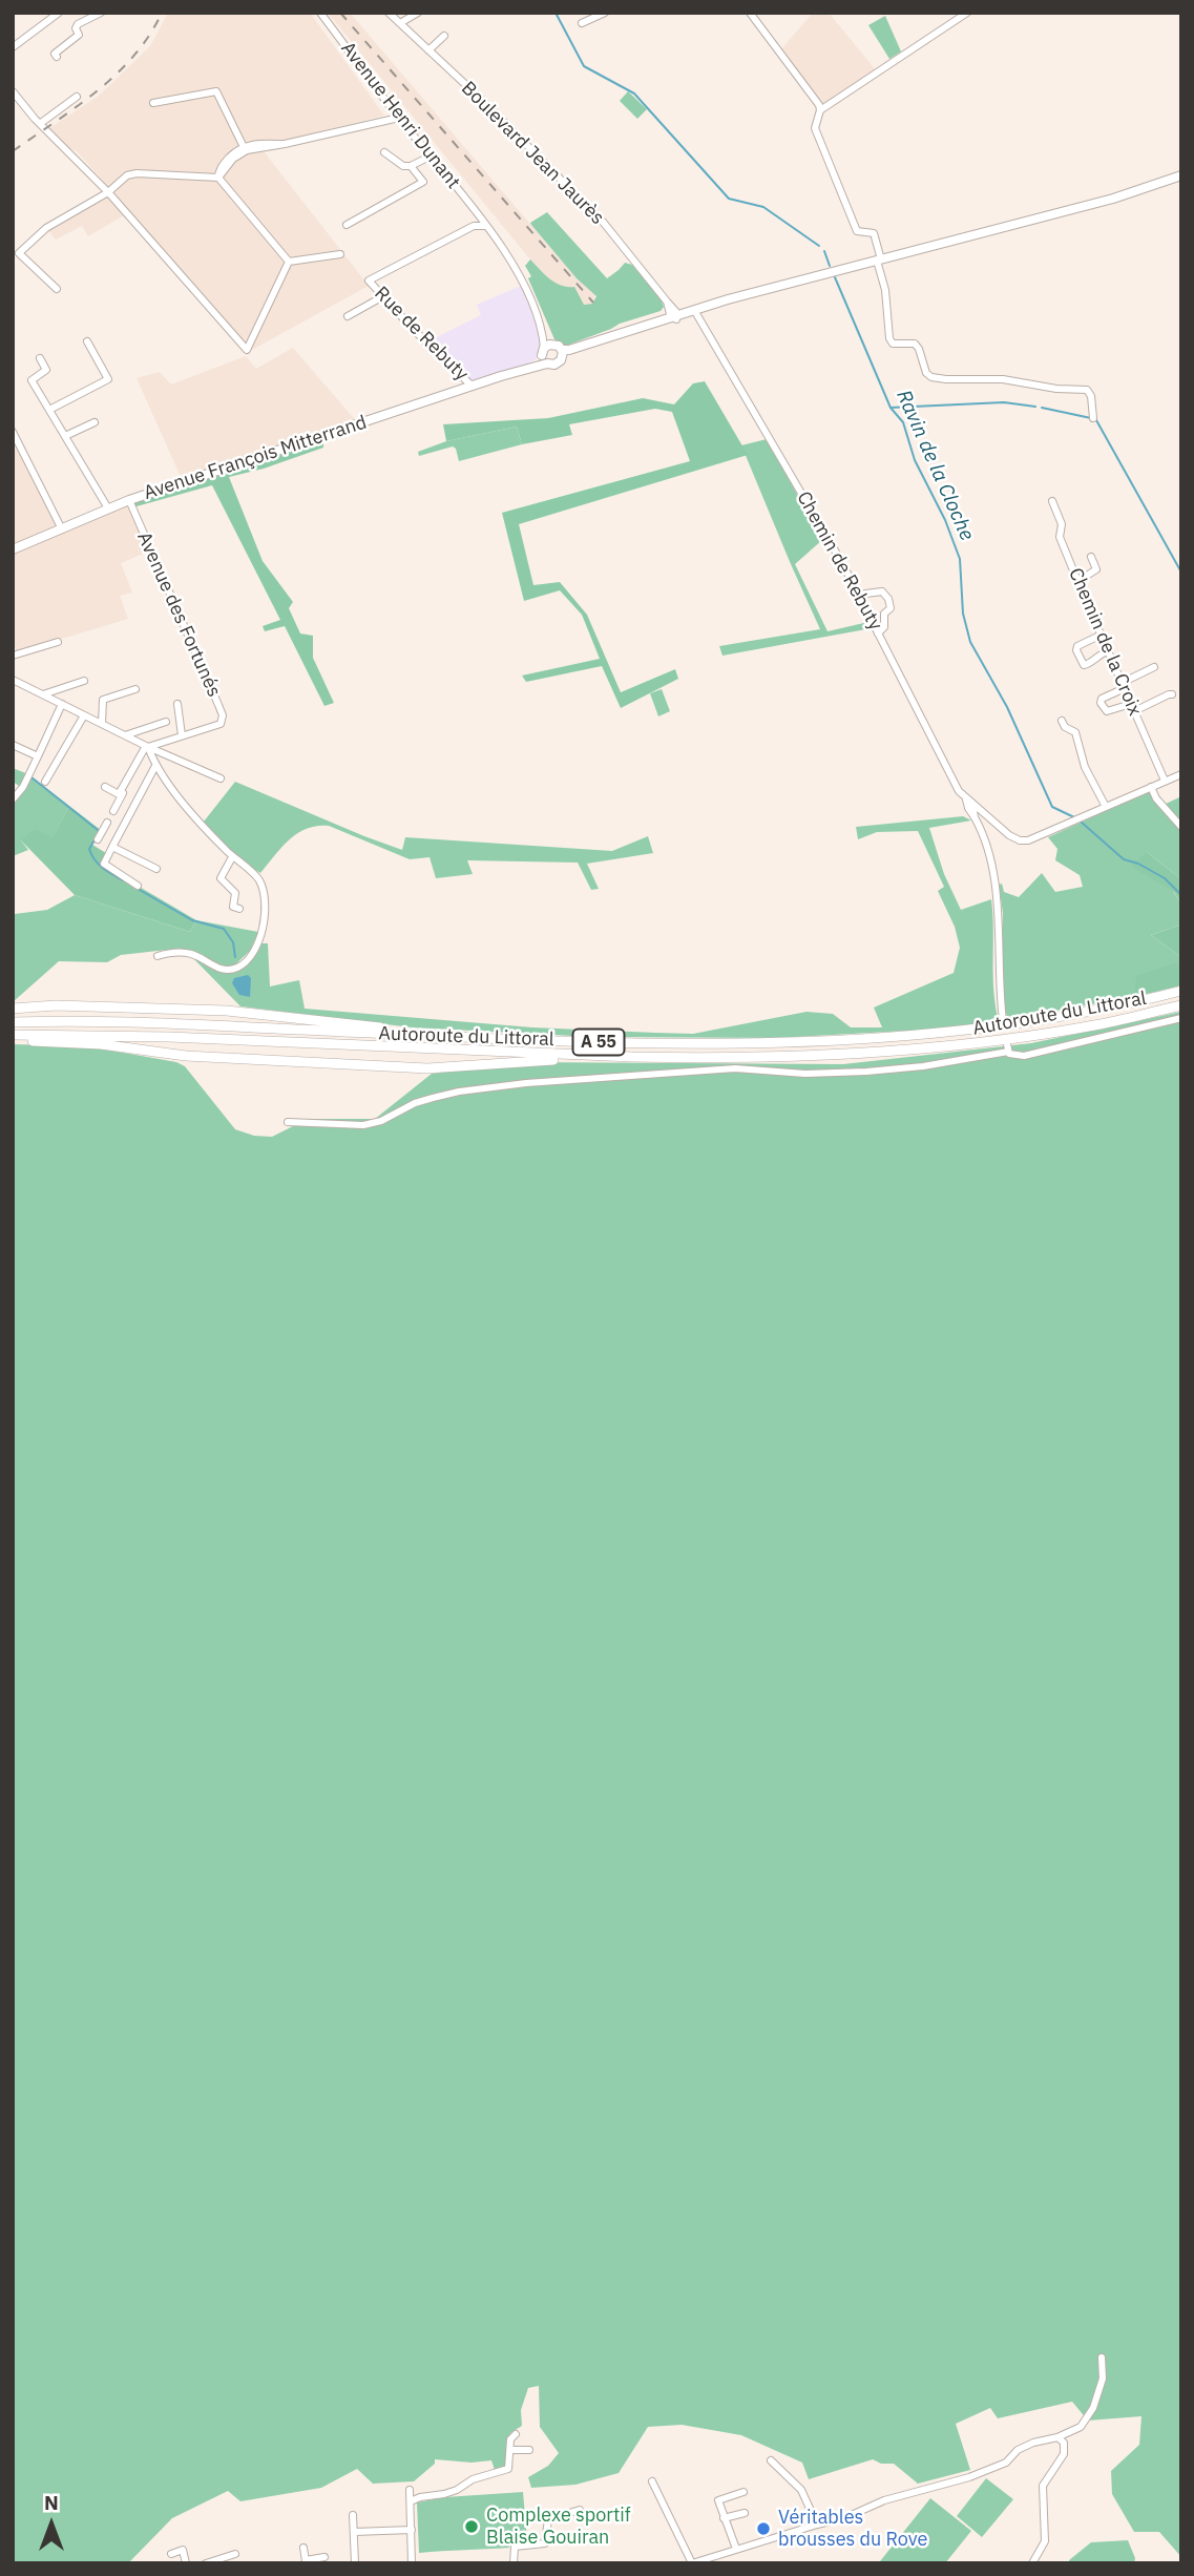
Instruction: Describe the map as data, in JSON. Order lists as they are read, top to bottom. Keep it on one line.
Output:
{"streets":{"highway":["Autoroute du Littoral","A 55"],"main road":["Avenue François Mitterrand"],"street":["Avenue Henri Dunant","Boulevard Jean Jaurès","Rue de Rebuty","Chemin de Rebuty","Avenue des Fortunés","Chemin de la Croix"]},"crossings":[["Avenue Henri Dunant","Rue de Rebuty"],["Rue de Rebuty","Avenue François Mitterrand"],["Avenue François Mitterrand","Avenue des Fortunés"]],"water":["Ravin de la Cloche"],"places":["Complexe sportif Blaise Gouiran","Véritables brousses du Rove"],"north":"top"}
